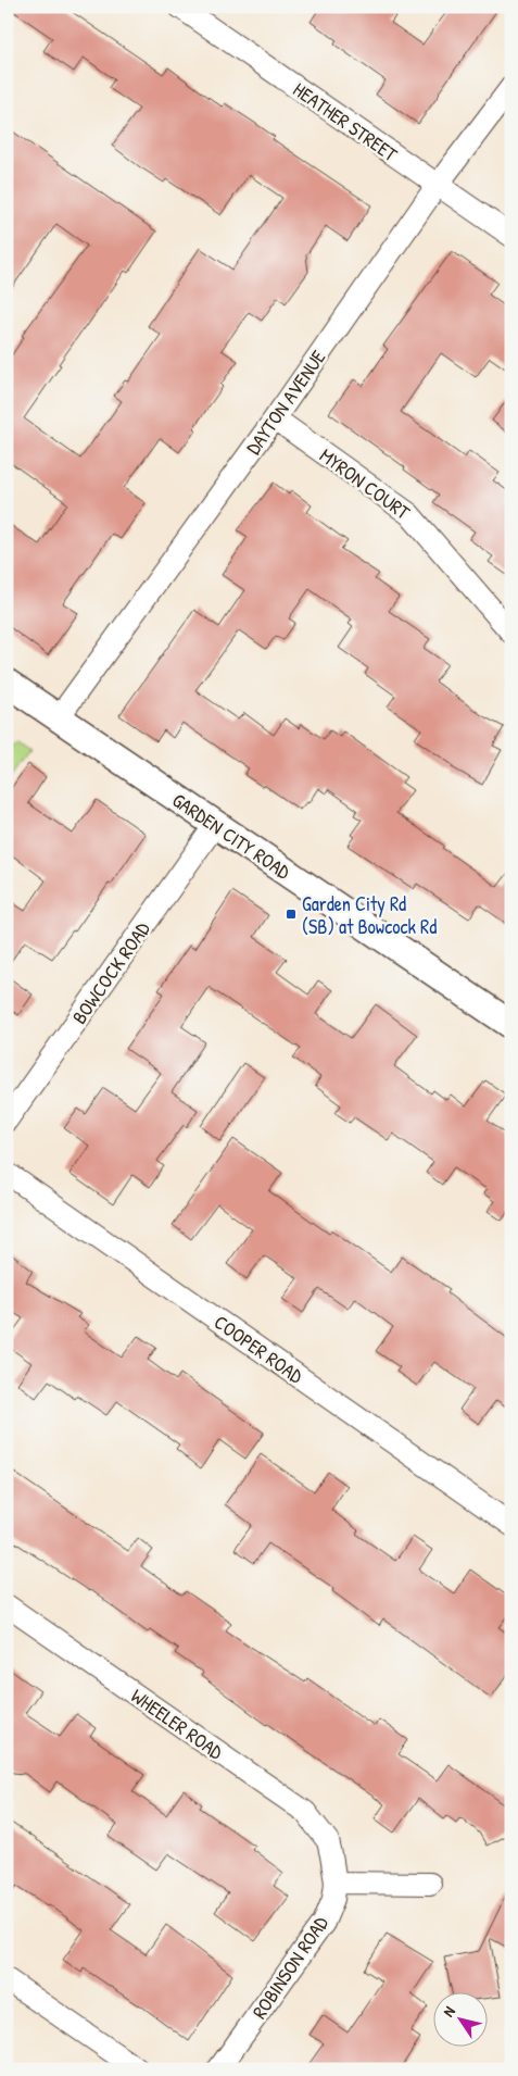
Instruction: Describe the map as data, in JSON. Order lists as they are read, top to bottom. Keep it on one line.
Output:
{"streets":{"street":["HEATHER STREET","DAYTON AVENUE","MYRON COURT","GARDEN CITY ROAD","BOWCOCK ROAD","COOPER ROAD","WHEELER ROAD","ROBINSON ROAD"]},"crossings":[["HEATHER STREET","DAYTON AVENUE"],["DAYTON AVENUE","MYRON COURT"],["DAYTON AVENUE","GARDEN CITY ROAD"],["GARDEN CITY ROAD","BOWCOCK ROAD"],["WHEELER ROAD","ROBINSON ROAD"]],"places":{"transit":["Garden City Rd (SB) at Bowcock Rd"]},"north":"top left"}
